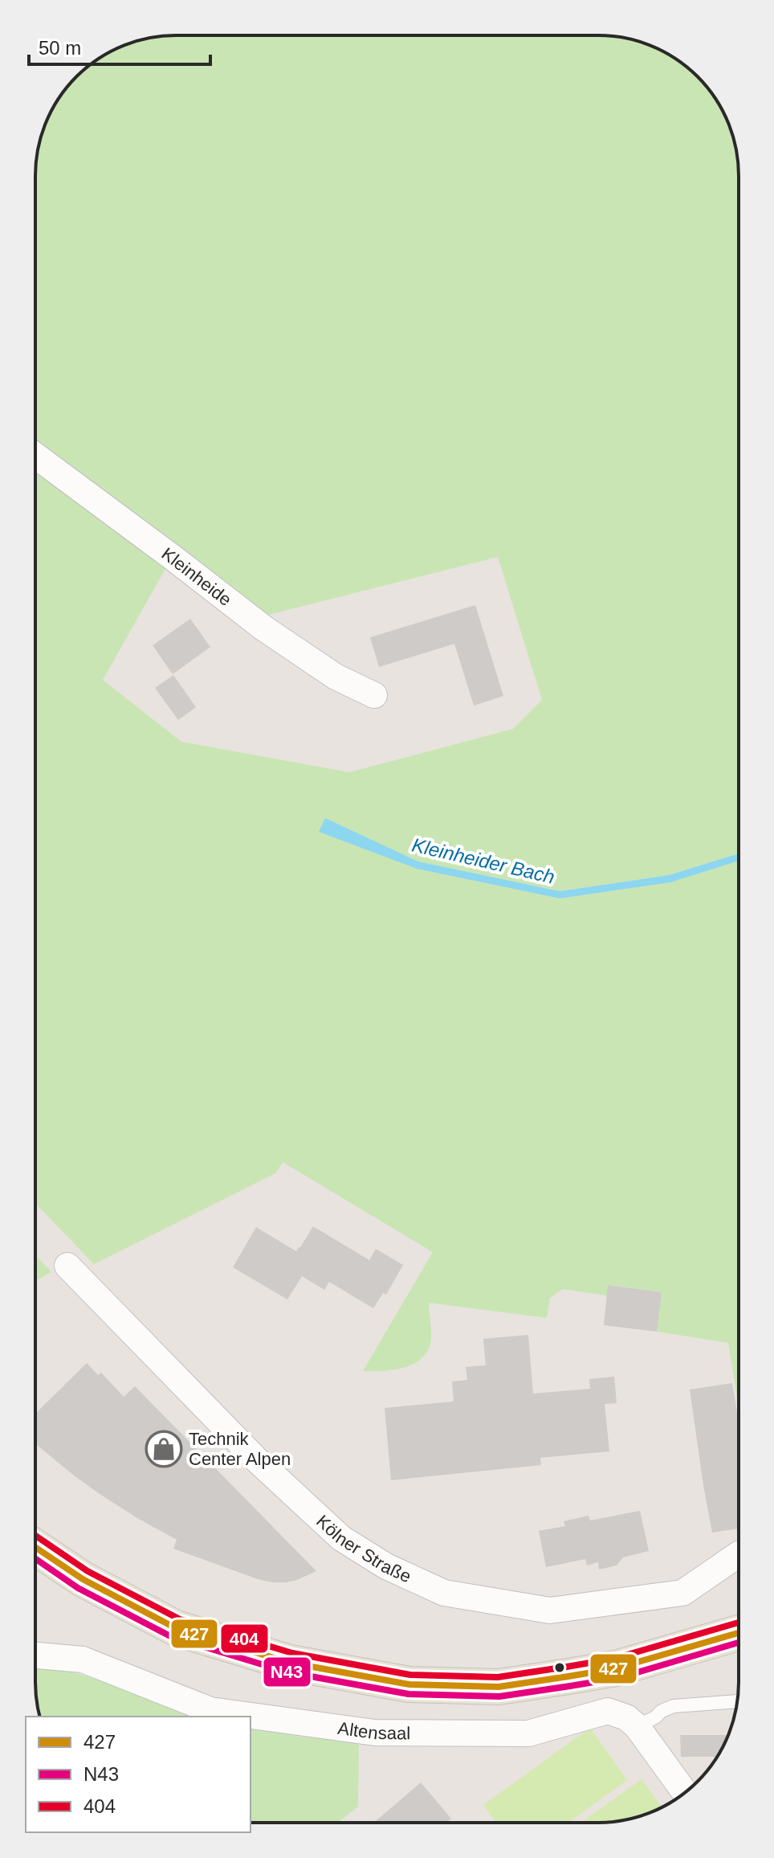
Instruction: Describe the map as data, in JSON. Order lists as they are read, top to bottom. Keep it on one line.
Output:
{"streets":{"street":["Kleinheide","Kölner Straße","Altensaal"]},"water":["Kleinheider Bach"],"places":{"shop":["Technik Center Alpen"]},"lines":["transit line 404","transit line 427","transit line N43"],"legend":["427","N43","404"],"scale_bar":"50 m"}
